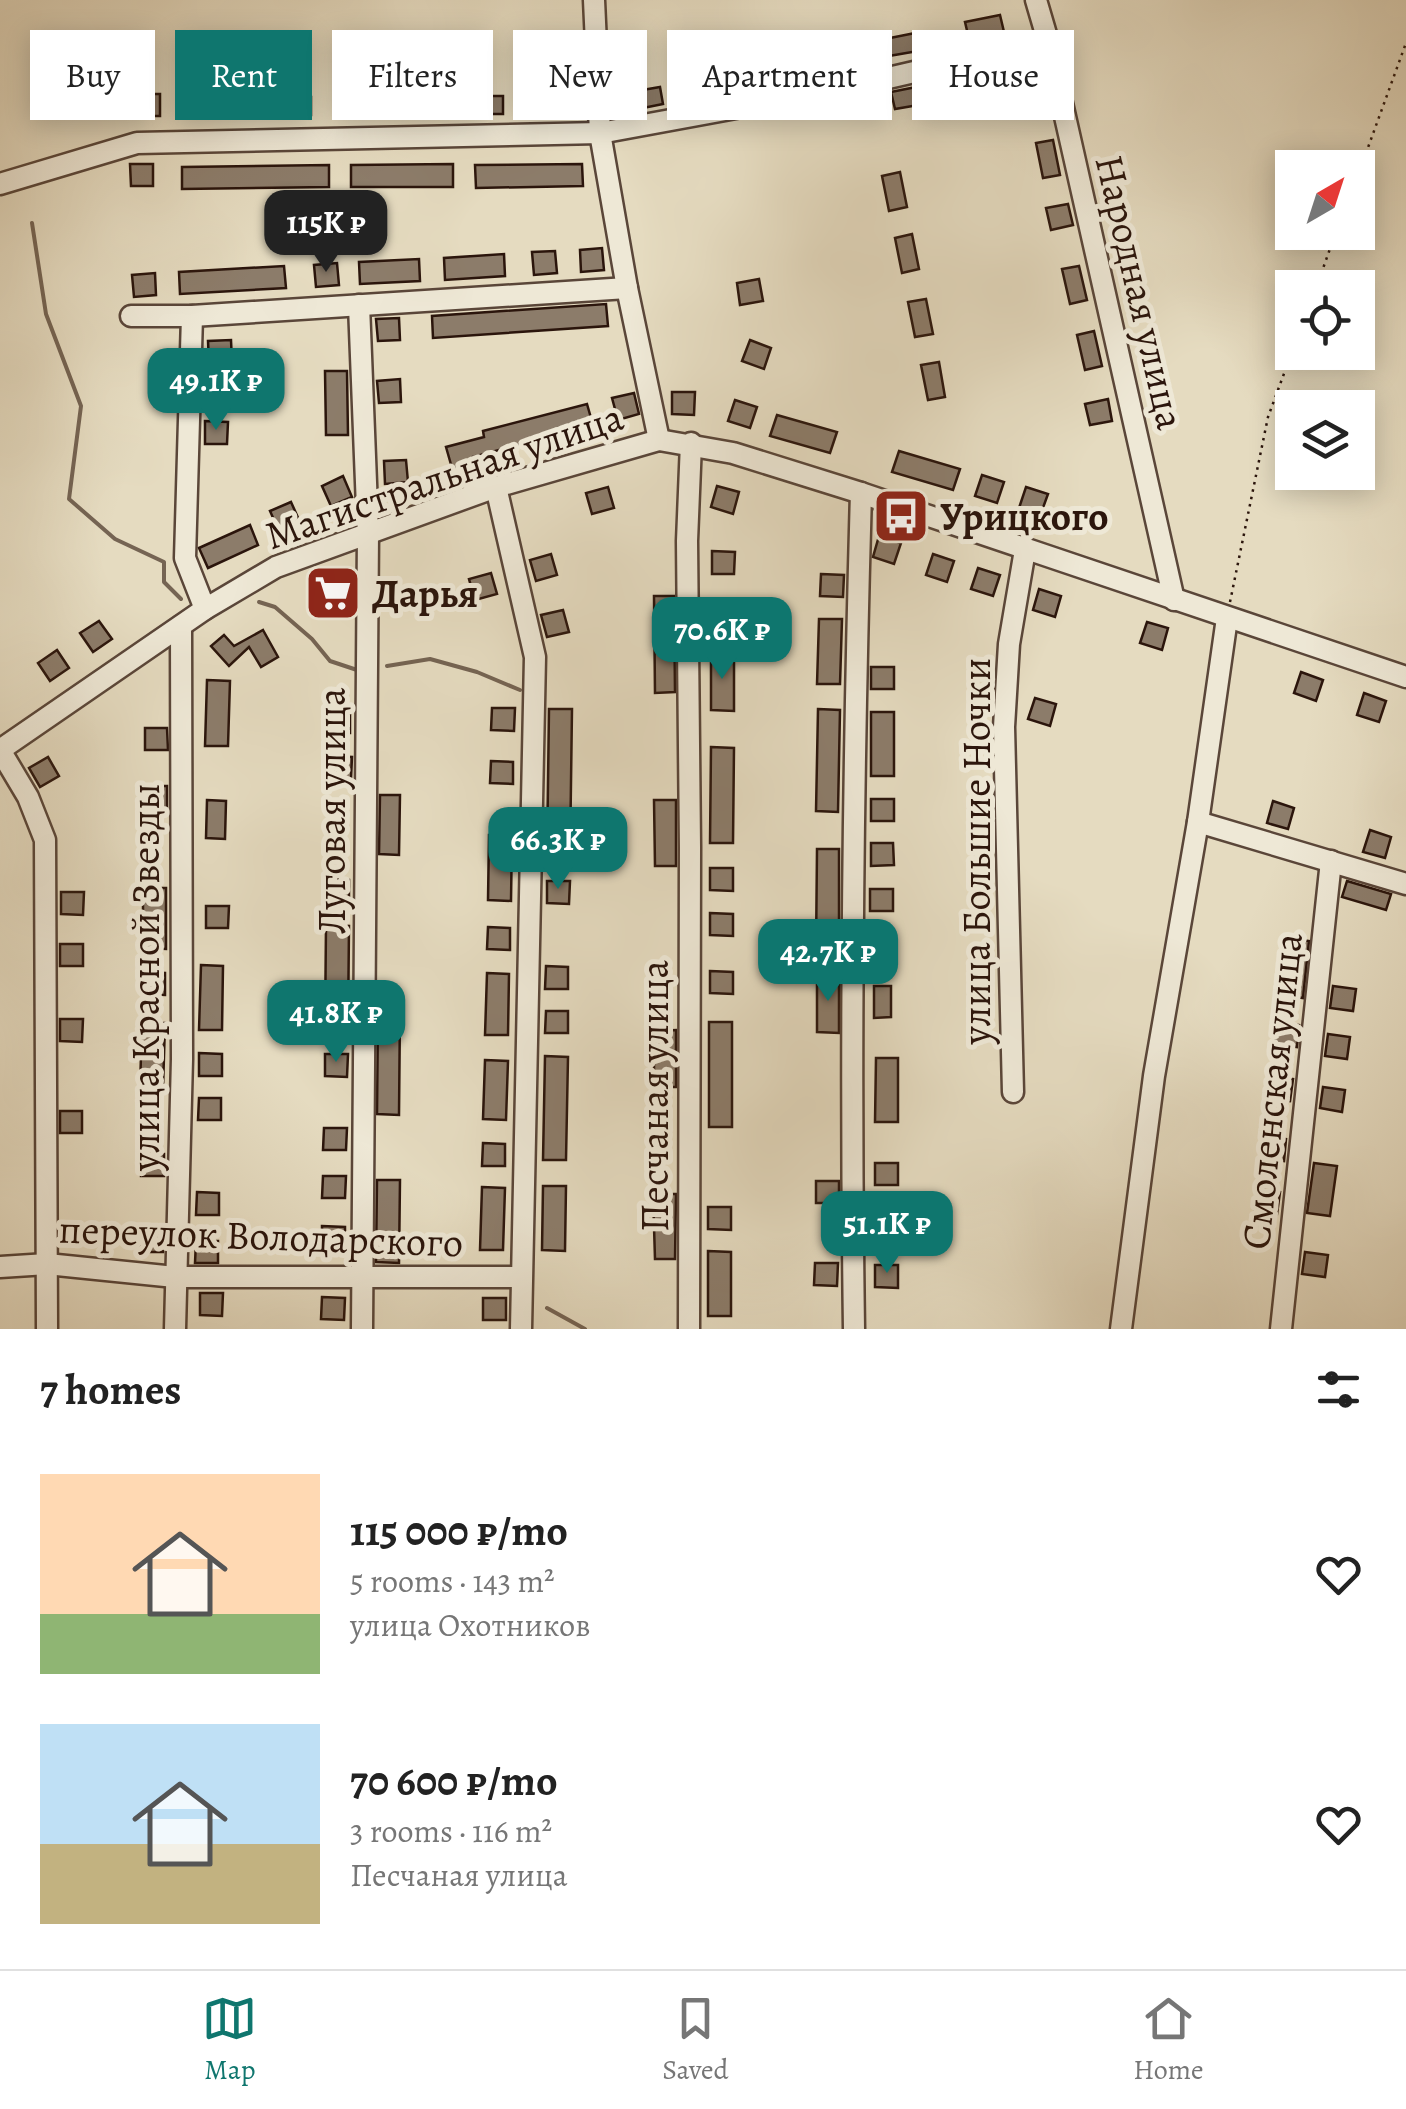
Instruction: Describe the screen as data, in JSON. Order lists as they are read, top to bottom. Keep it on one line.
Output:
{"streets":{"street":["Народная улица","Магистральная улица","Луговая улица","улица Большие Ночки","улица Красной Звезды","Смоленская улица","Песчаная улица","переулок Володарского"]},"crossings":[["Народная улица","Магистральная улица"],["Магистральная улица","Луговая улица"],["Магистральная улица","улица Большие Ночки"],["Магистральная улица","улица Красной Звезды"],["Магистральная улица","Песчаная улица"],["Луговая улица","переулок Володарского"],["улица Красной Звезды","переулок Володарского"]],"places":{"bus stop":["Урицкого"],"supermarket":["Дарья"]},"north":"top right","page":{"chip":["Buy","Rent","Filters","New","Apartment","House"],"price":["115K ₽","49.1K ₽","70.6K ₽","66.3K ₽","42.7K ₽","41.8K ₽","51.1K ₽"],"heading":"7 homes","list":[{"name":"115 000 ₽/mo","note":"5 rooms · 143 m² · улица Охотников"},{"name":"70 600 ₽/mo","note":"3 rooms · 116 m² · Песчаная улица"}],"tabs":["Map","Saved","Home"]}}
